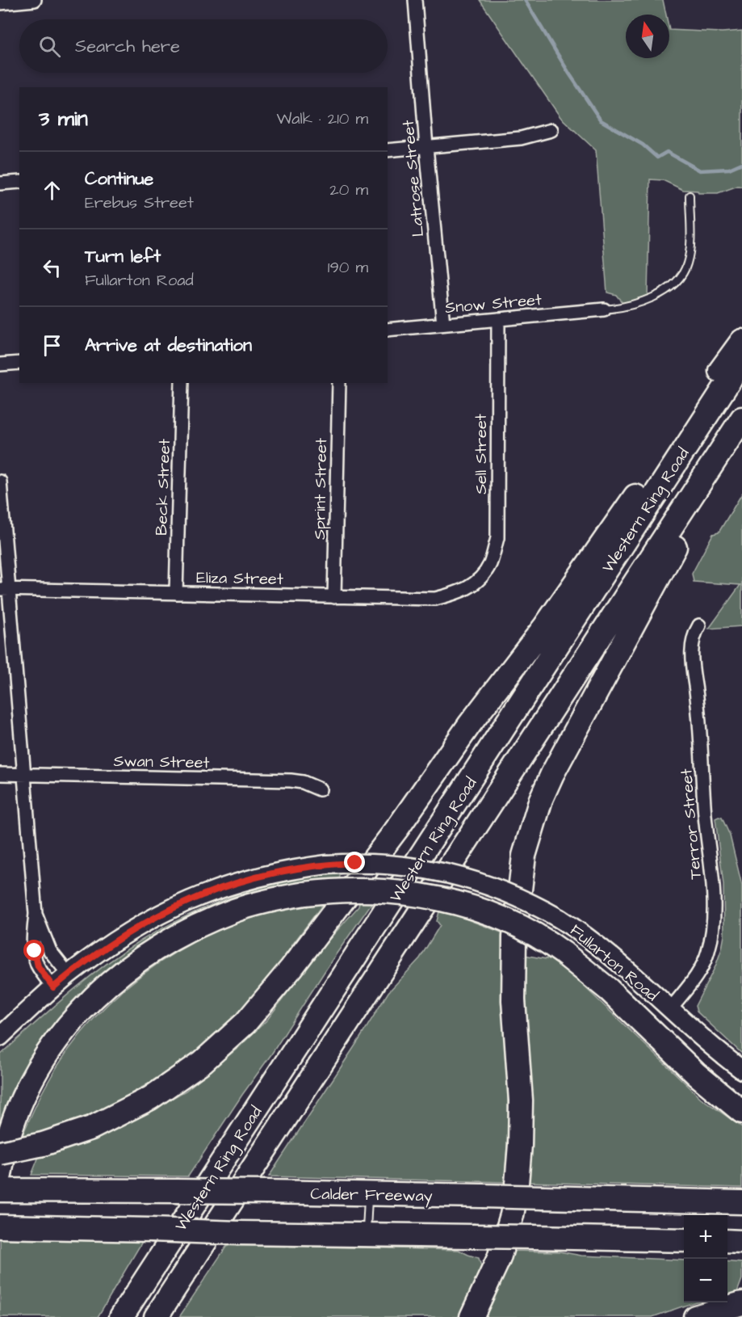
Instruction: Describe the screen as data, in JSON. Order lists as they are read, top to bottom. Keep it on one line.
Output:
{"streets":{"highway":["Western Ring Road","Calder Freeway"],"main road":["Fullarton Road"],"street":["Latrose Street","Snow Street","Sell Street","Beck Street","Sprint Street","Eliza Street","Swan Street","Terror Street"]},"crossings":[["Latrose Street","Snow Street"],["Snow Street","Sell Street"],["Sell Street","Eliza Street"],["Beck Street","Eliza Street"],["Sprint Street","Eliza Street"],["Terror Street","Fullarton Road"]],"north":"top","page":{"search":"Search here","heading":["3 min","Walk · 210 m"],"list":[["Continue","Erebus Street","20 m"],["Turn left","Fullarton Road","190 m"],"Arrive at destination"],"map_buttons":["+","−"]}}
